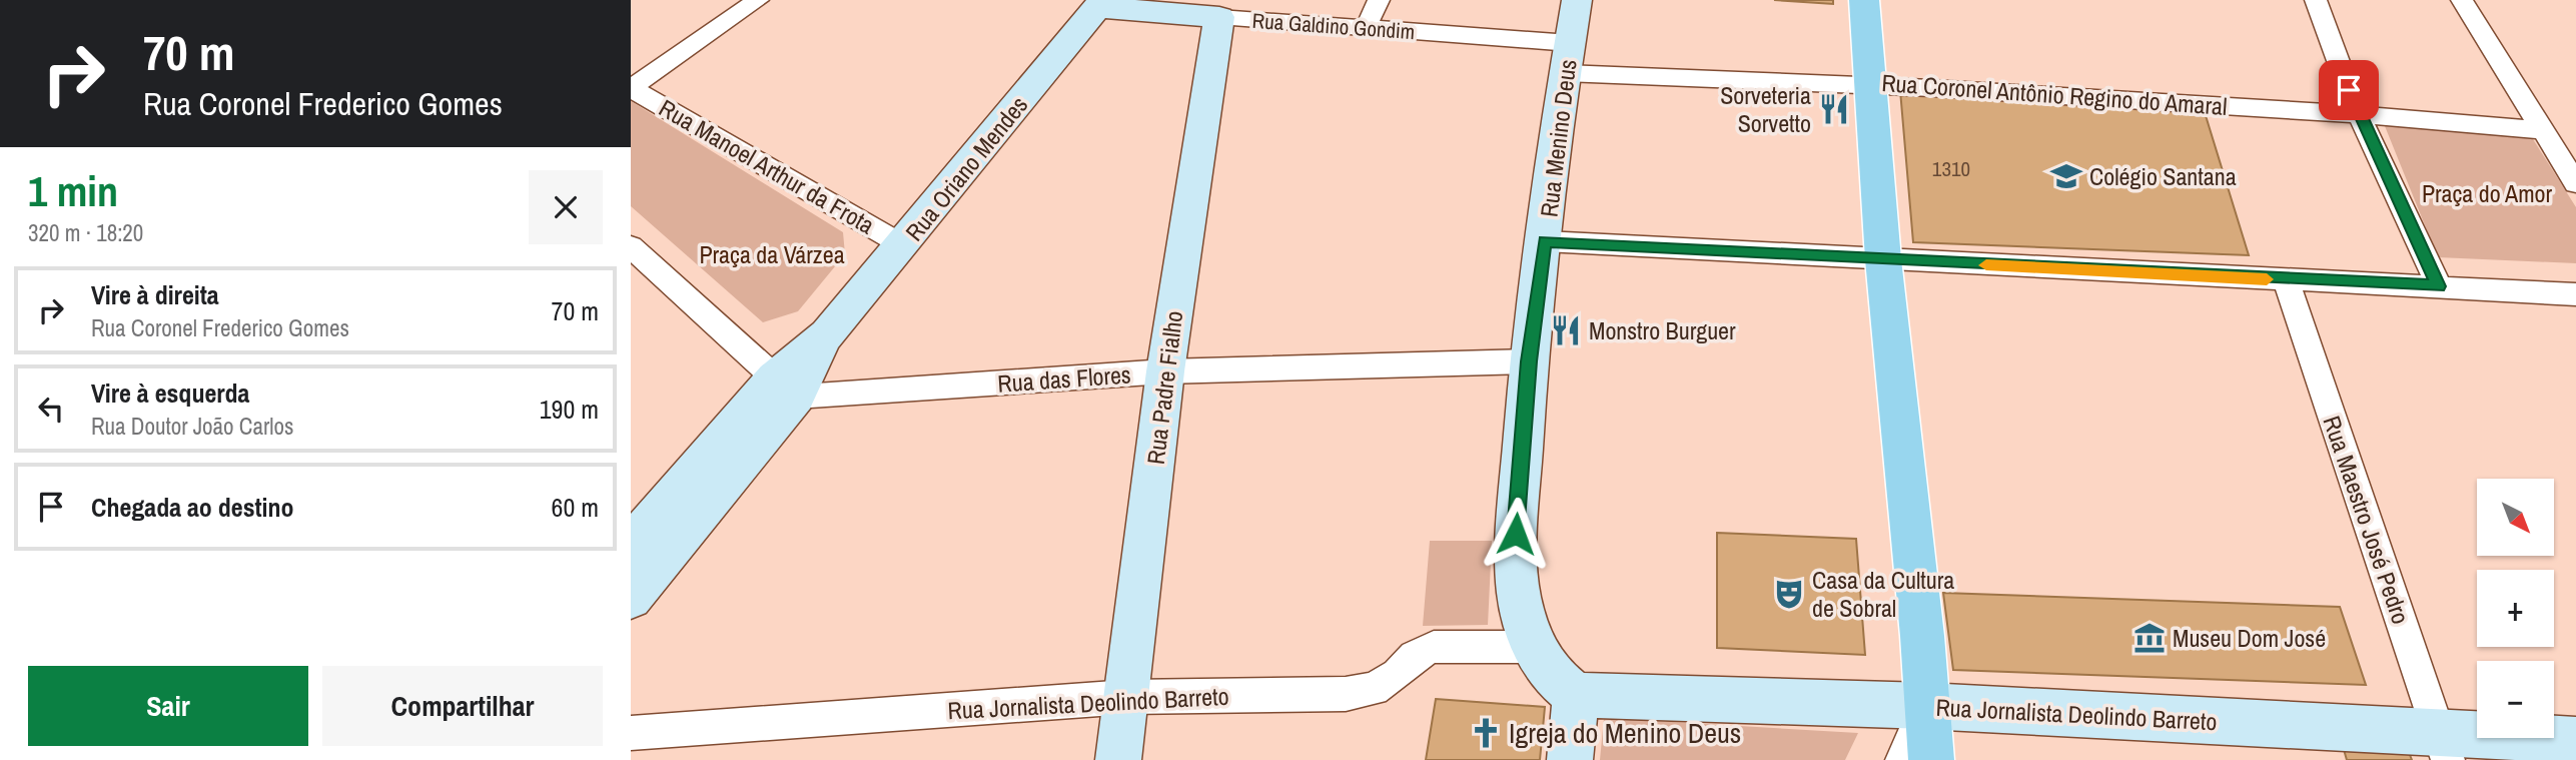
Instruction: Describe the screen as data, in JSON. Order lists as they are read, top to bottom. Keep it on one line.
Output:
{"streets":{"main road":["Rua Galdino Gondim","Rua Menino Deus","Rua Oriano Mendes","Rua Padre Fialho","Rua Jornalista Deolindo Barreto"],"street":["Rua Coronel Antônio Regino do Amaral","Rua Manoel Arthur da Frota","Rua das Flores","Rua Maestro José Pedro"]},"crossings":[["Rua Galdino Gondim","Rua Coronel Antônio Regino do Amaral"],["Rua Galdino Gondim","Rua Menino Deus"],["Rua Galdino Gondim","Rua Oriano Mendes"],["Rua Galdino Gondim","Rua Padre Fialho"],["Rua Coronel Antônio Regino do Amaral","Rua Menino Deus"],["Rua Menino Deus","Rua das Flores"],["Rua Menino Deus","Rua Jornalista Deolindo Barreto"],["Rua Manoel Arthur da Frota","Rua Oriano Mendes"],["Rua Oriano Mendes","Rua das Flores"],["Rua das Flores","Rua Padre Fialho"],["Rua Padre Fialho","Rua Jornalista Deolindo Barreto"],["Rua Maestro José Pedro","Rua Jornalista Deolindo Barreto"]],"parks":["Praça do Amor","Praça da Várzea"],"places":{"restaurant":["Sorveteria Sorvetto","Monstro Burguer"],"school or university":["Colégio Santana"],"theatre":["Casa da Cultura de Sobral"],"museum":["Museu Dom José"],"church":["Igreja do Menino Deus"]},"house_numbers":["1310"],"north":"bottom right","page":{"turn":["70 m","Rua Coronel Frederico Gomes"],"heading":["1 min","320 m · 18:20"],"list":[{"name":"Vire à direita","note":"Rua Coronel Frederico Gomes","value":"70 m"},{"name":"Vire à esquerda","note":"Rua Doutor João Carlos","value":"190 m"},{"name":"Chegada ao destino","value":"60 m"}],"map_buttons":["+","−"],"buttons":["Sair","Compartilhar"]}}
